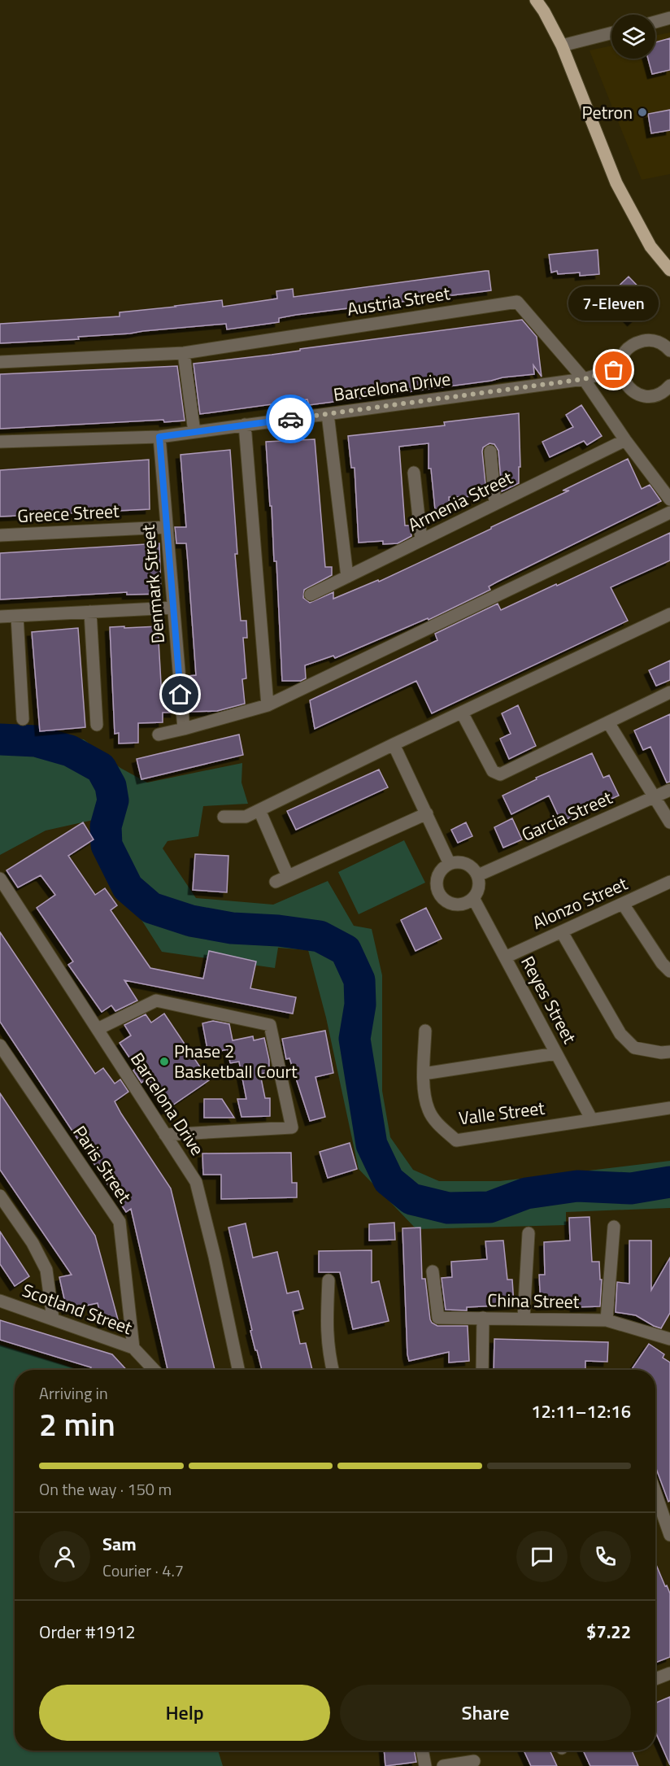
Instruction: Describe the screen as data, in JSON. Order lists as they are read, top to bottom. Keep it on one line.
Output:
{"streets":{"street":["Austria Street","Barcelona Drive","Armenia Street","Greece Street","Denmark Street","Garcia Street","Alonzo Street","Reyes Street","Valle Street","Paris Street","China Street","Scotland Street"]},"crossings":[["Austria Street","Barcelona Drive"],["Barcelona Drive","Denmark Street"],["Greece Street","Denmark Street"],["Garcia Street","Reyes Street"],["Alonzo Street","Reyes Street"],["Reyes Street","Valle Street"],["Paris Street","Scotland Street"]],"places":["Petron","7-Eleven","Phase 2 Basketball Court"],"page":{"bubble":"7-Eleven","heading":["2 min","Arriving in","12:11–12:16"],"panel":["Sam","Courier · 4.7","Order #1912","$7.22"],"bar":"On the way · 150 m","buttons":["Help","Share"]}}
